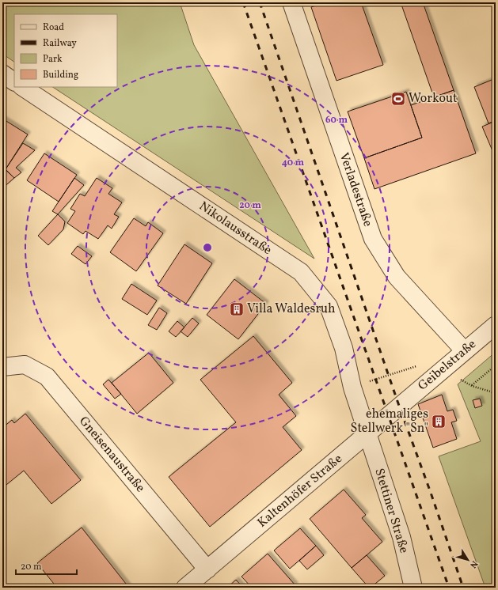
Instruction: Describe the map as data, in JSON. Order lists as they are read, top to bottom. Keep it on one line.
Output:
{"streets":{"street":["Verladestraße","Nikolausstraße","Geibelstraße","Gneisenaustraße","Kaltenhöfer Straße","Stettiner Straße"]},"crossings":[["Verladestraße","Geibelstraße"],["Nikolausstraße","Kaltenhöfer Straße"],["Nikolausstraße","Stettiner Straße"],["Geibelstraße","Kaltenhöfer Straße"],["Gneisenaustraße","Kaltenhöfer Straße"],["Kaltenhöfer Straße","Stettiner Straße"]],"places":{"sports":["Workout"],"building":["Villa Waldesruh","ehemaliges Stellwerk \"Sn\""]},"legend":["Road","Railway","Park","Building"],"scale_bar":"20 m","north":"bottom right","rings":["60 m","40 m","20 m"]}
